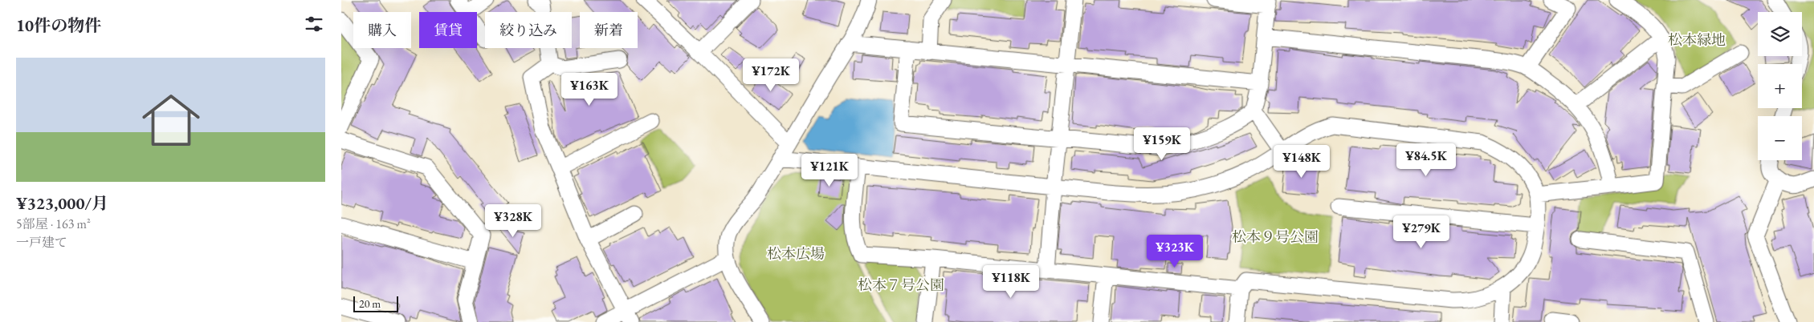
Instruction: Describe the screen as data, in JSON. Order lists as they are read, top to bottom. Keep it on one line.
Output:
{"parks":["松本緑地","松本９号公園","松本広場","松本７号公園"],"scale_bar":"20 m","page":{"heading":"10件の物件","map_buttons":["+","−"],"chip":["購入","賃貸","絞り込み","新着"],"list":[{"name":"¥323,000/月","note":"5部屋 · 163 m² · 一戸建て"}],"price":["¥172K","¥163K","¥159K","¥84.5K","¥148K","¥121K","¥328K","¥279K","¥323K","¥118K"],"scale":"20 m"}}
